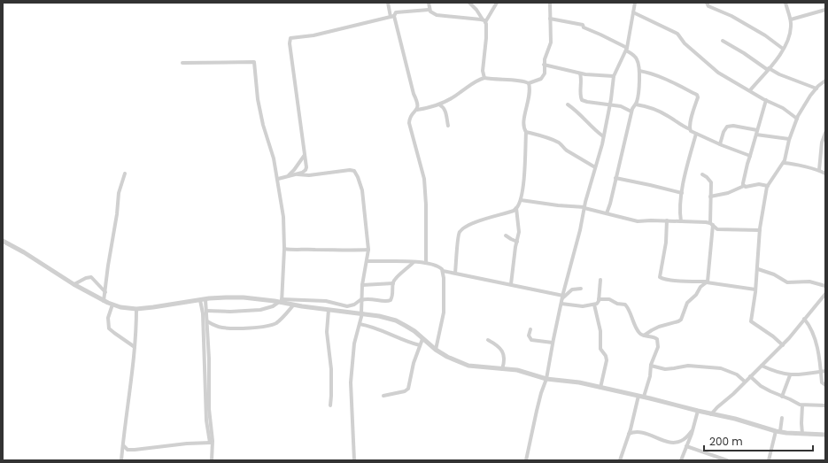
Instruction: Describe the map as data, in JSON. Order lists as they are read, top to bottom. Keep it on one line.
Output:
{"scale_bar":"200 m"}
